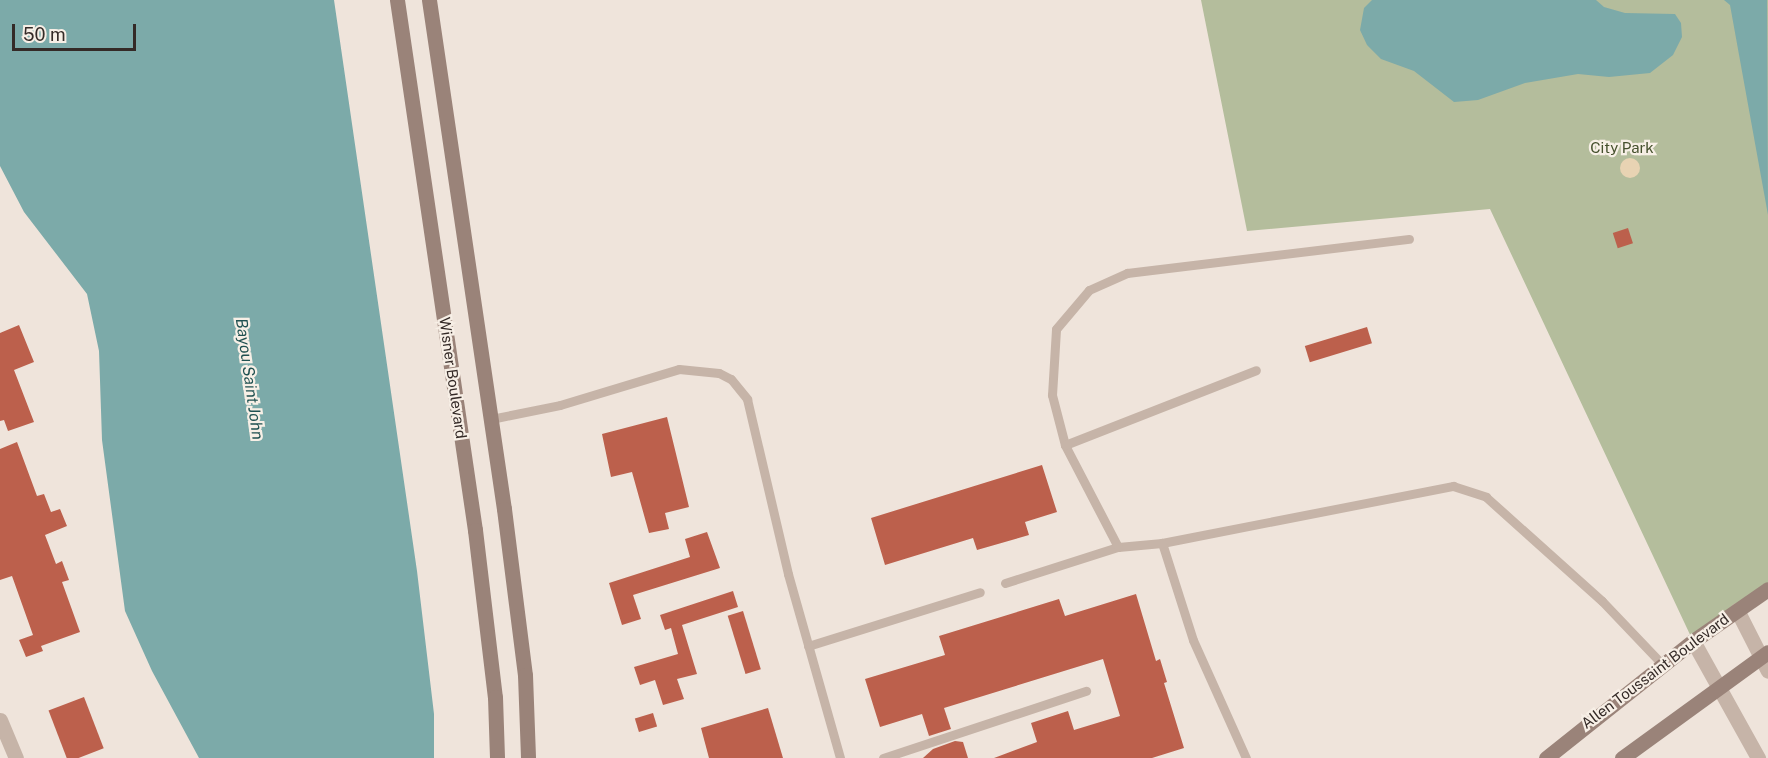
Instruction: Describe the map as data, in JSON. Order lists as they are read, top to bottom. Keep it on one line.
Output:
{"streets":{"street":["Wisner Boulevard","Allen Toussaint Boulevard"]},"water":["Bayou Saint John"],"parks":["City Park"],"scale_bar":"50 m"}
